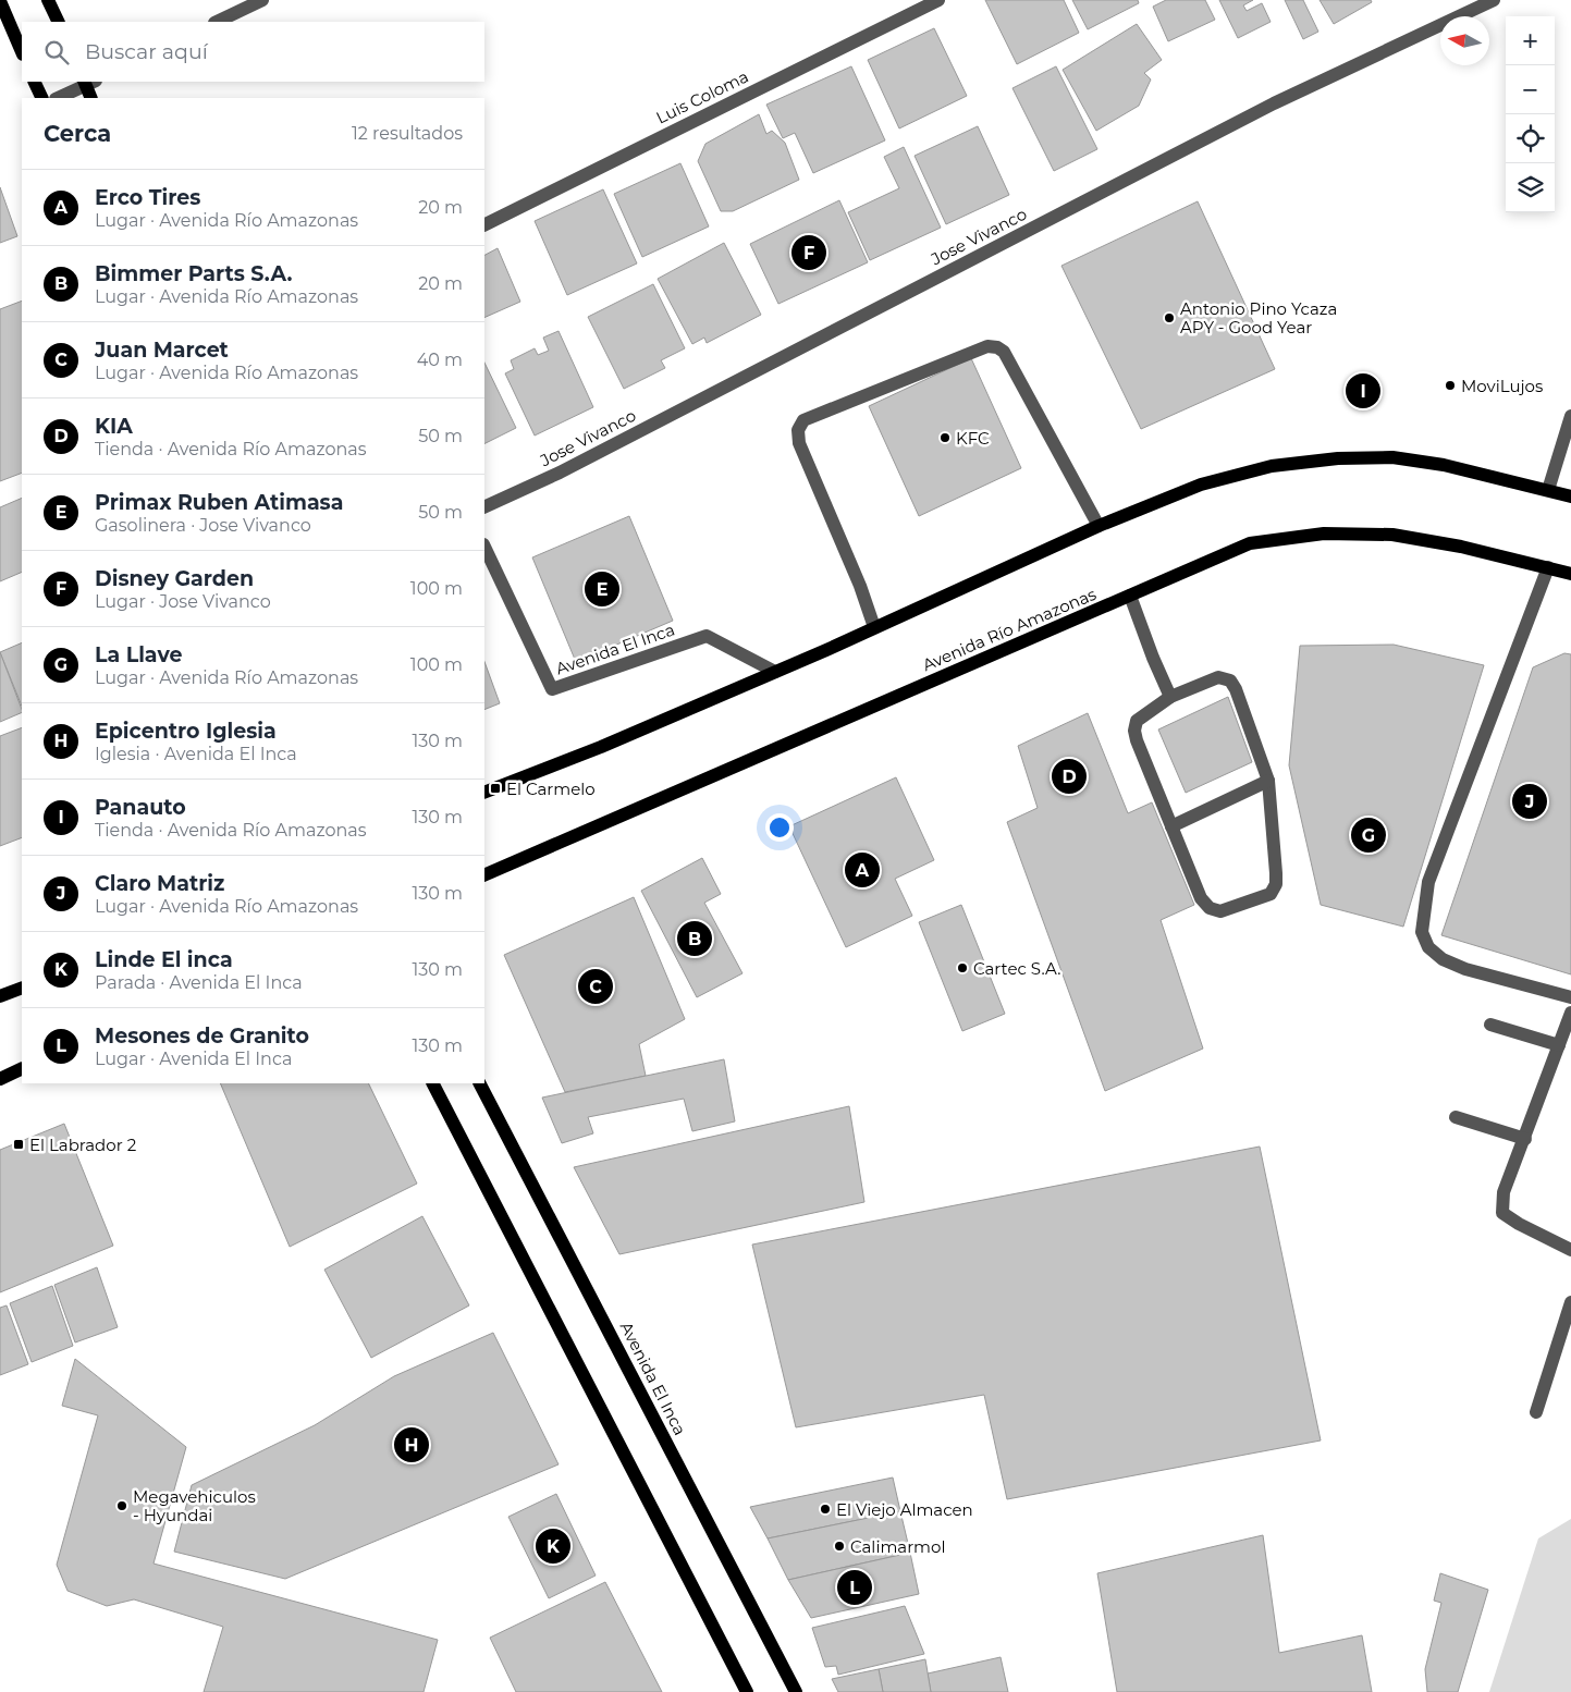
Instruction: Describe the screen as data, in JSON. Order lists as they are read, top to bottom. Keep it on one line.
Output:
{"streets":{"main road":["Avenida Río Amazonas","Avenida El Inca"],"street":["Luis Coloma","Jose Vivanco"]},"places":{"other":["Antonio Pino Ycaza APY - Good Year","MoviLujos","KFC","Cartec S.A.","Megavehiculos - Hyundai","El Viejo Almacen","Calimarmol"],"transit":["El Carmelo","El Labrador 2"]},"north":"left","page":{"map_buttons":["+","−"],"search":"Buscar aquí","heading":["Cerca","12 resultados"],"list":[{"mark":"A","name":"Erco Tires","note":"Lugar · Avenida Río Amazonas","value":"20 m"},{"mark":"B","name":"Bimmer Parts S.A.","note":"Lugar · Avenida Río Amazonas","value":"20 m"},{"mark":"C","name":"Juan Marcet","note":"Lugar · Avenida Río Amazonas","value":"40 m"},{"mark":"D","name":"KIA","note":"Tienda · Avenida Río Amazonas","value":"50 m"},{"mark":"E","name":"Primax Ruben Atimasa","note":"Gasolinera · Jose Vivanco","value":"50 m"},{"mark":"F","name":"Disney Garden","note":"Lugar · Jose Vivanco","value":"100 m"},{"mark":"G","name":"La Llave","note":"Lugar · Avenida Río Amazonas","value":"100 m"},{"mark":"H","name":"Epicentro Iglesia","note":"Iglesia · Avenida El Inca","value":"130 m"},{"mark":"I","name":"Panauto","note":"Tienda · Avenida Río Amazonas","value":"130 m"},{"mark":"J","name":"Claro Matriz","note":"Lugar · Avenida Río Amazonas","value":"130 m"},{"mark":"K","name":"Linde El inca","note":"Parada · Avenida El Inca","value":"130 m"},{"mark":"L","name":"Mesones de Granito","note":"Lugar · Avenida El Inca","value":"130 m"}],"pins":["F","I","E","D","J","G","A","B","C","H","K","L"]}}
